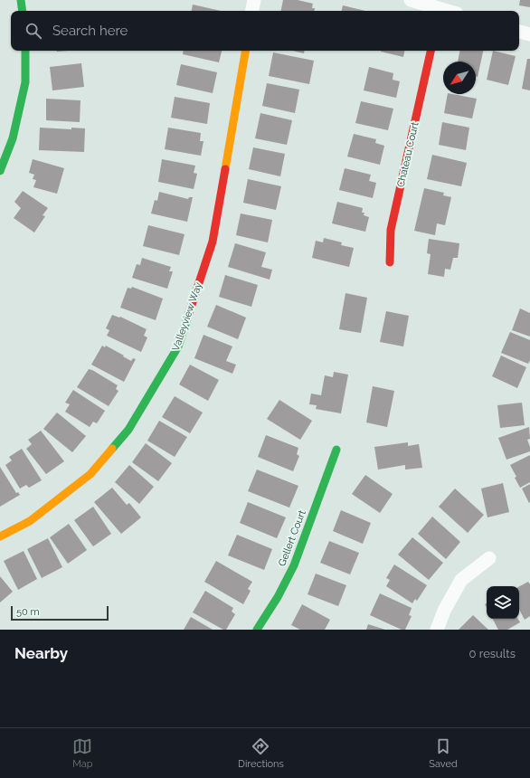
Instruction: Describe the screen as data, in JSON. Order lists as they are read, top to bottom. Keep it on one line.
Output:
{"streets":{"street":["Chateau Court","Valleyview Way","Gellert Court"]},"scale_bar":"50 m","north":"bottom left","page":{"search":"Search here","scale":"50 m","heading":["Nearby","0 results"],"nav":["Map","Directions","Saved"]}}
